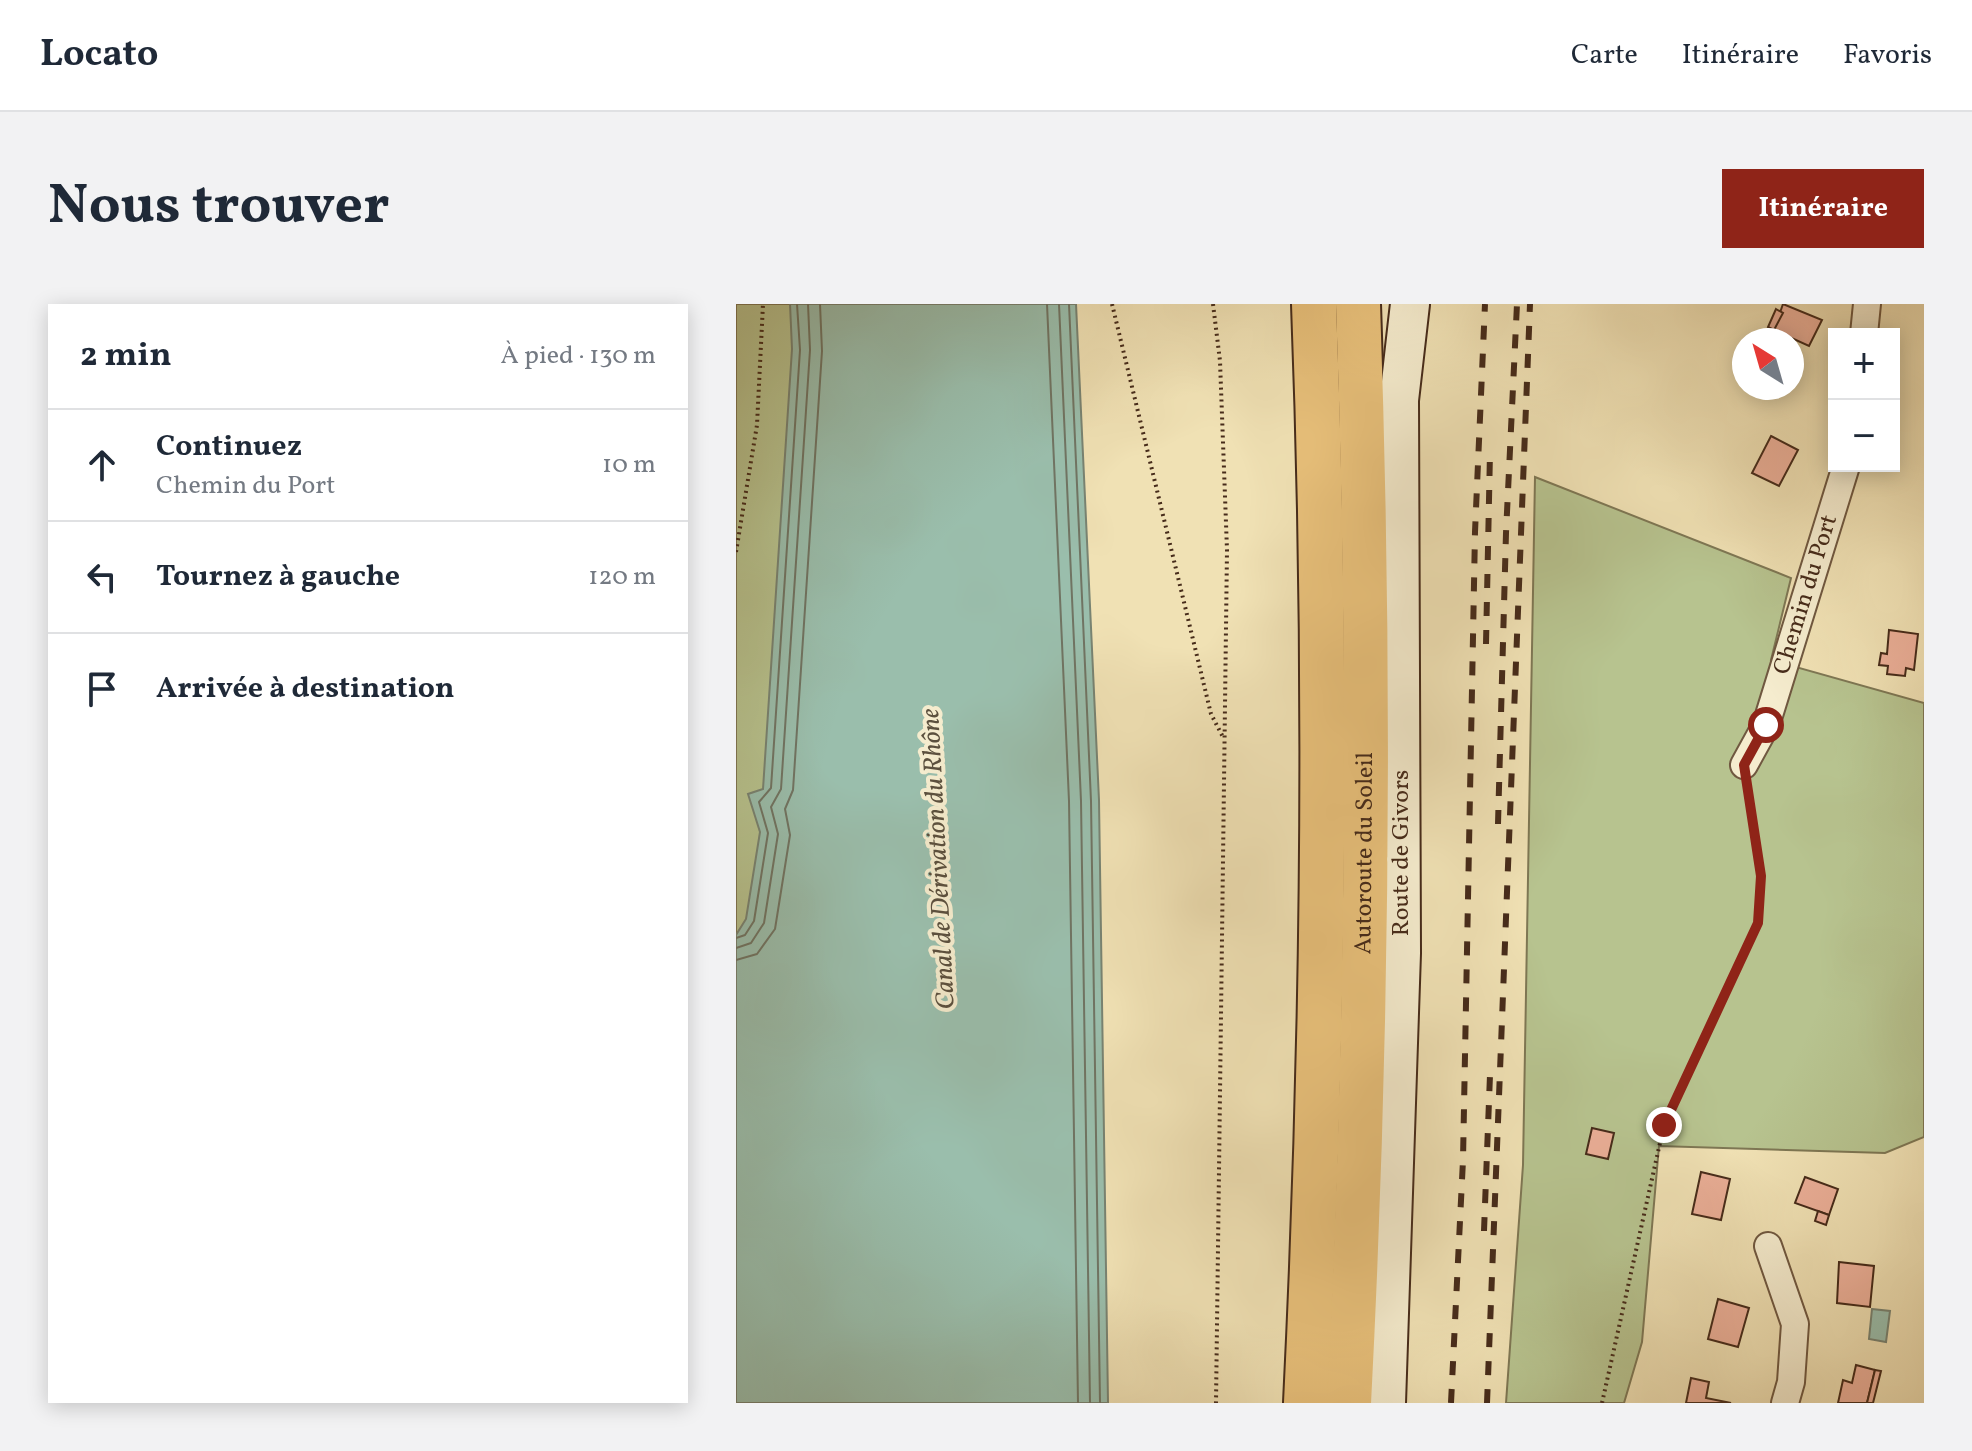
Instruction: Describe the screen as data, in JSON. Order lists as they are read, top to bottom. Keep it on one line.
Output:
{"streets":{"highway":["Autoroute du Soleil"],"main road":["Route de Givors"],"street":["Chemin du Port"]},"water":["Canal de Dérivation du Rhône"],"north":"top left","page":{"header":"Locato","nav":["Carte","Itinéraire","Favoris"],"title":"Nous trouver","buttons":"Itinéraire","heading":["2 min","À pied · 130 m"],"map_buttons":["+","−"],"list":[["Continuez","Chemin du Port","10 m"],["Tournez à gauche","120 m"],"Arrivée à destination"]}}
